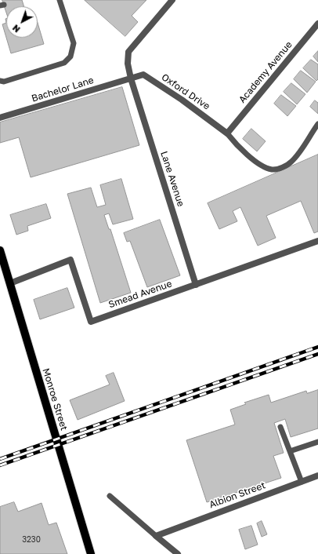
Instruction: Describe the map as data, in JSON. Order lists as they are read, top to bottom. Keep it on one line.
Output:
{"streets":{"main road":["Monroe Street"],"street":["Academy Avenue","Bachelor Lane","Oxford Drive","Lane Avenue","Smead Avenue","Albion Street"]},"crossings":[["Academy Avenue","Oxford Drive"],["Bachelor Lane","Oxford Drive"],["Bachelor Lane","Lane Avenue"],["Oxford Drive","Lane Avenue"],["Lane Avenue","Smead Avenue"],["Smead Avenue","Monroe Street"]],"house_numbers":["3230"],"north":"bottom left"}
